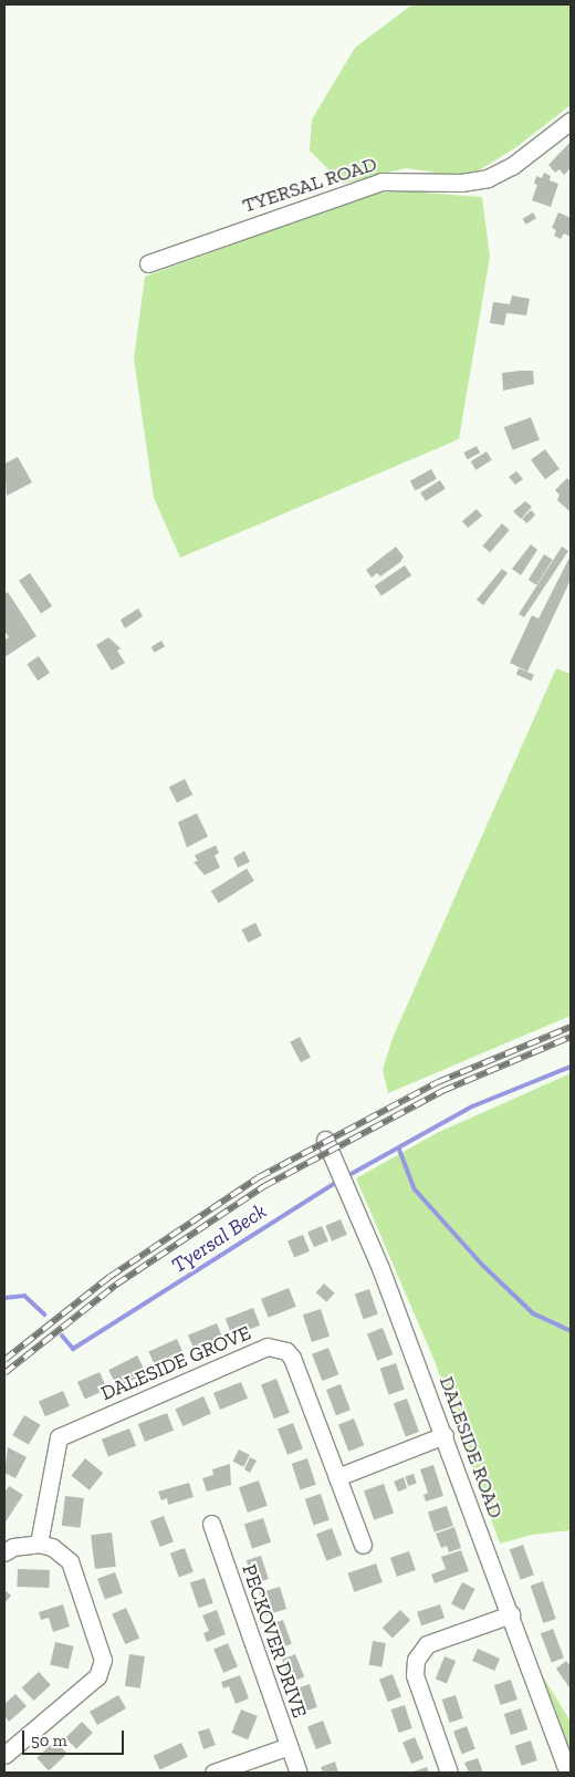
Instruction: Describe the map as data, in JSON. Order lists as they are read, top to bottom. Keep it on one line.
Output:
{"streets":{"street":["TYERSAL ROAD","DALESIDE GROVE","DALESIDE ROAD","PECKOVER DRIVE"]},"water":["Tyersal Beck"],"scale_bar":"50 m"}
